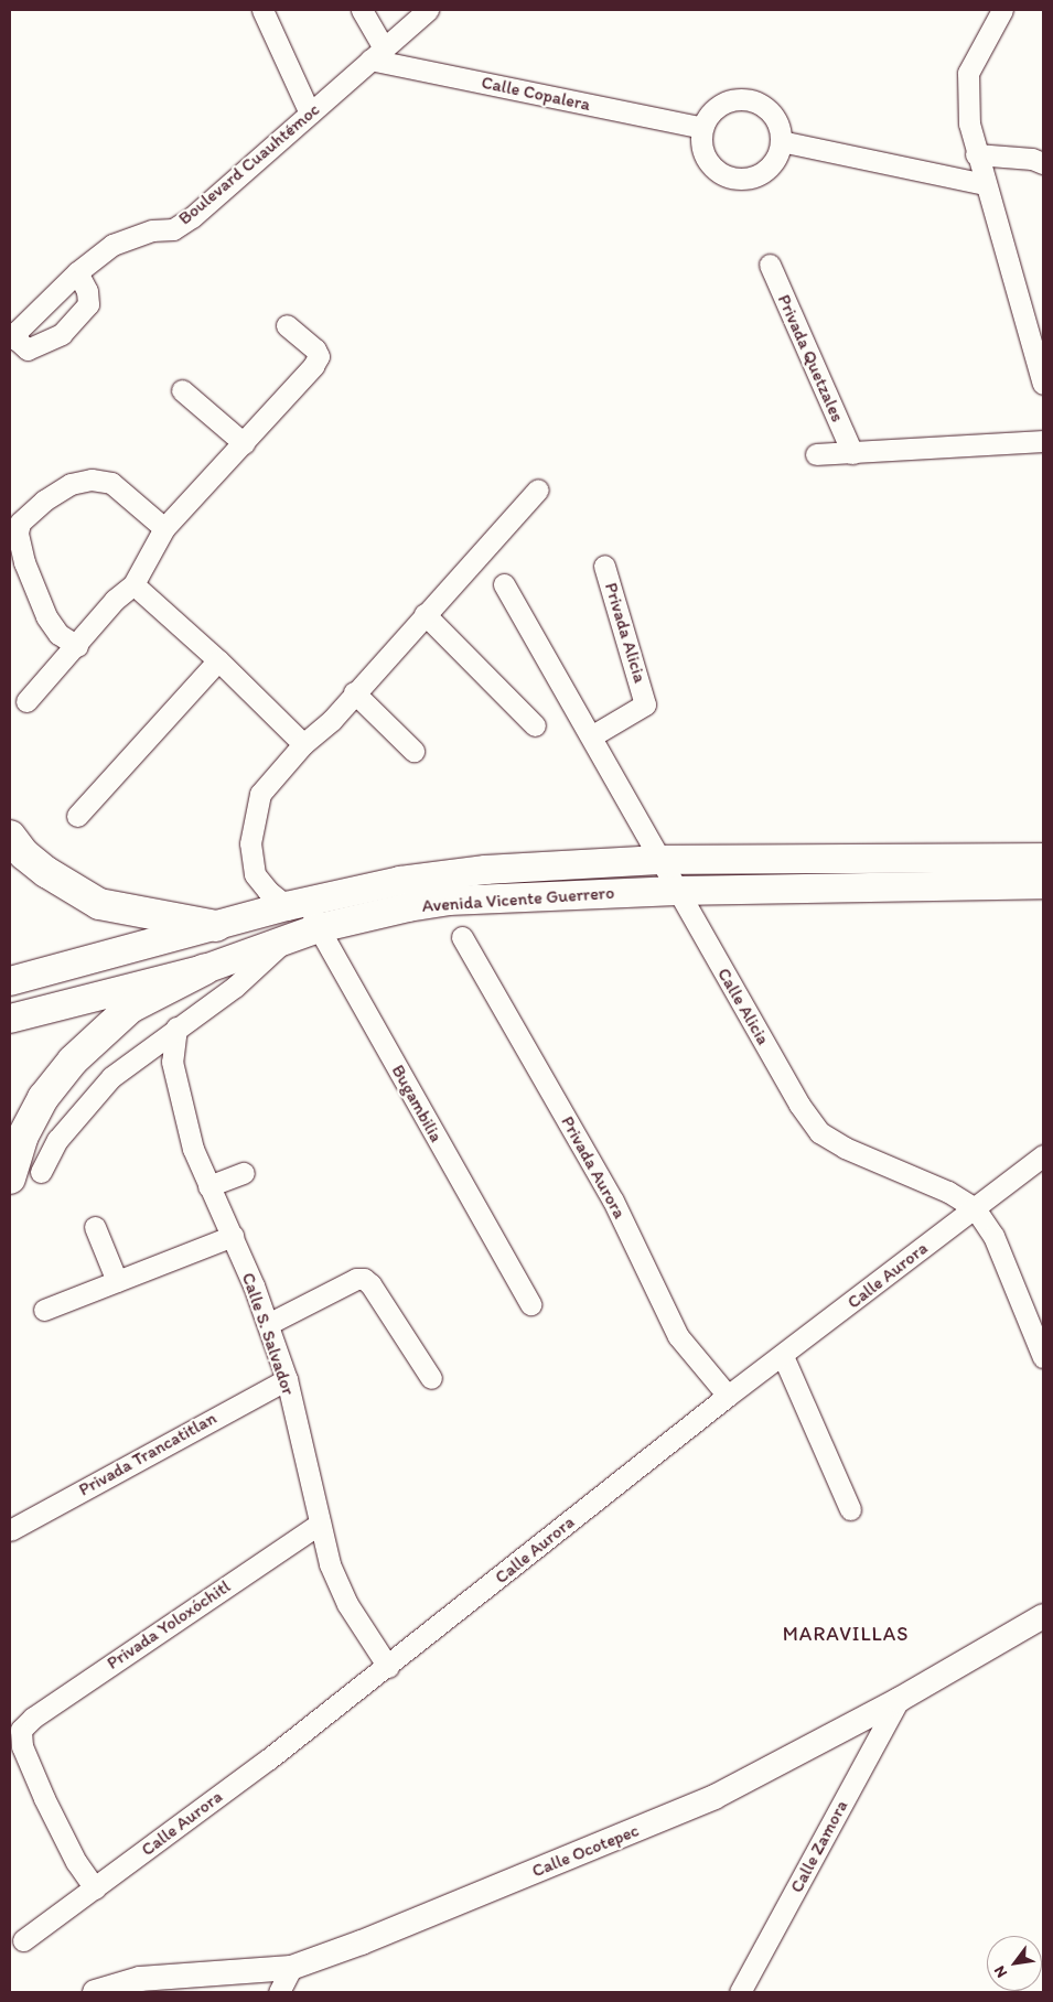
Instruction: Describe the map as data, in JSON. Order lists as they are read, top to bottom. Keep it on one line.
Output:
{"streets":{"main road":["Avenida Vicente Guerrero"],"street":["Calle Copalera","Boulevard Cuauhtémoc","Privada Quetzales","Privada Alicia","Calle Alicia","Bugambilia","Privada Aurora","Calle Aurora","Calle S. Salvador","Privada Trancatitlan","Privada Yoloxóchitl","Calle Zamora","Calle Ocotepec"]},"crossings":[["Calle Copalera","Boulevard Cuauhtémoc"],["Privada Alicia","Calle Alicia"],["Avenida Vicente Guerrero","Calle Alicia"],["Avenida Vicente Guerrero","Bugambilia"],["Calle Alicia","Calle Aurora"],["Privada Aurora","Calle Aurora"],["Calle Aurora","Calle S. Salvador"],["Calle Aurora","Privada Yoloxóchitl"],["Calle S. Salvador","Privada Trancatitlan"],["Calle S. Salvador","Privada Yoloxóchitl"],["Calle Zamora","Calle Ocotepec"]],"districts":["MARAVILLAS"],"north":"bottom left"}
